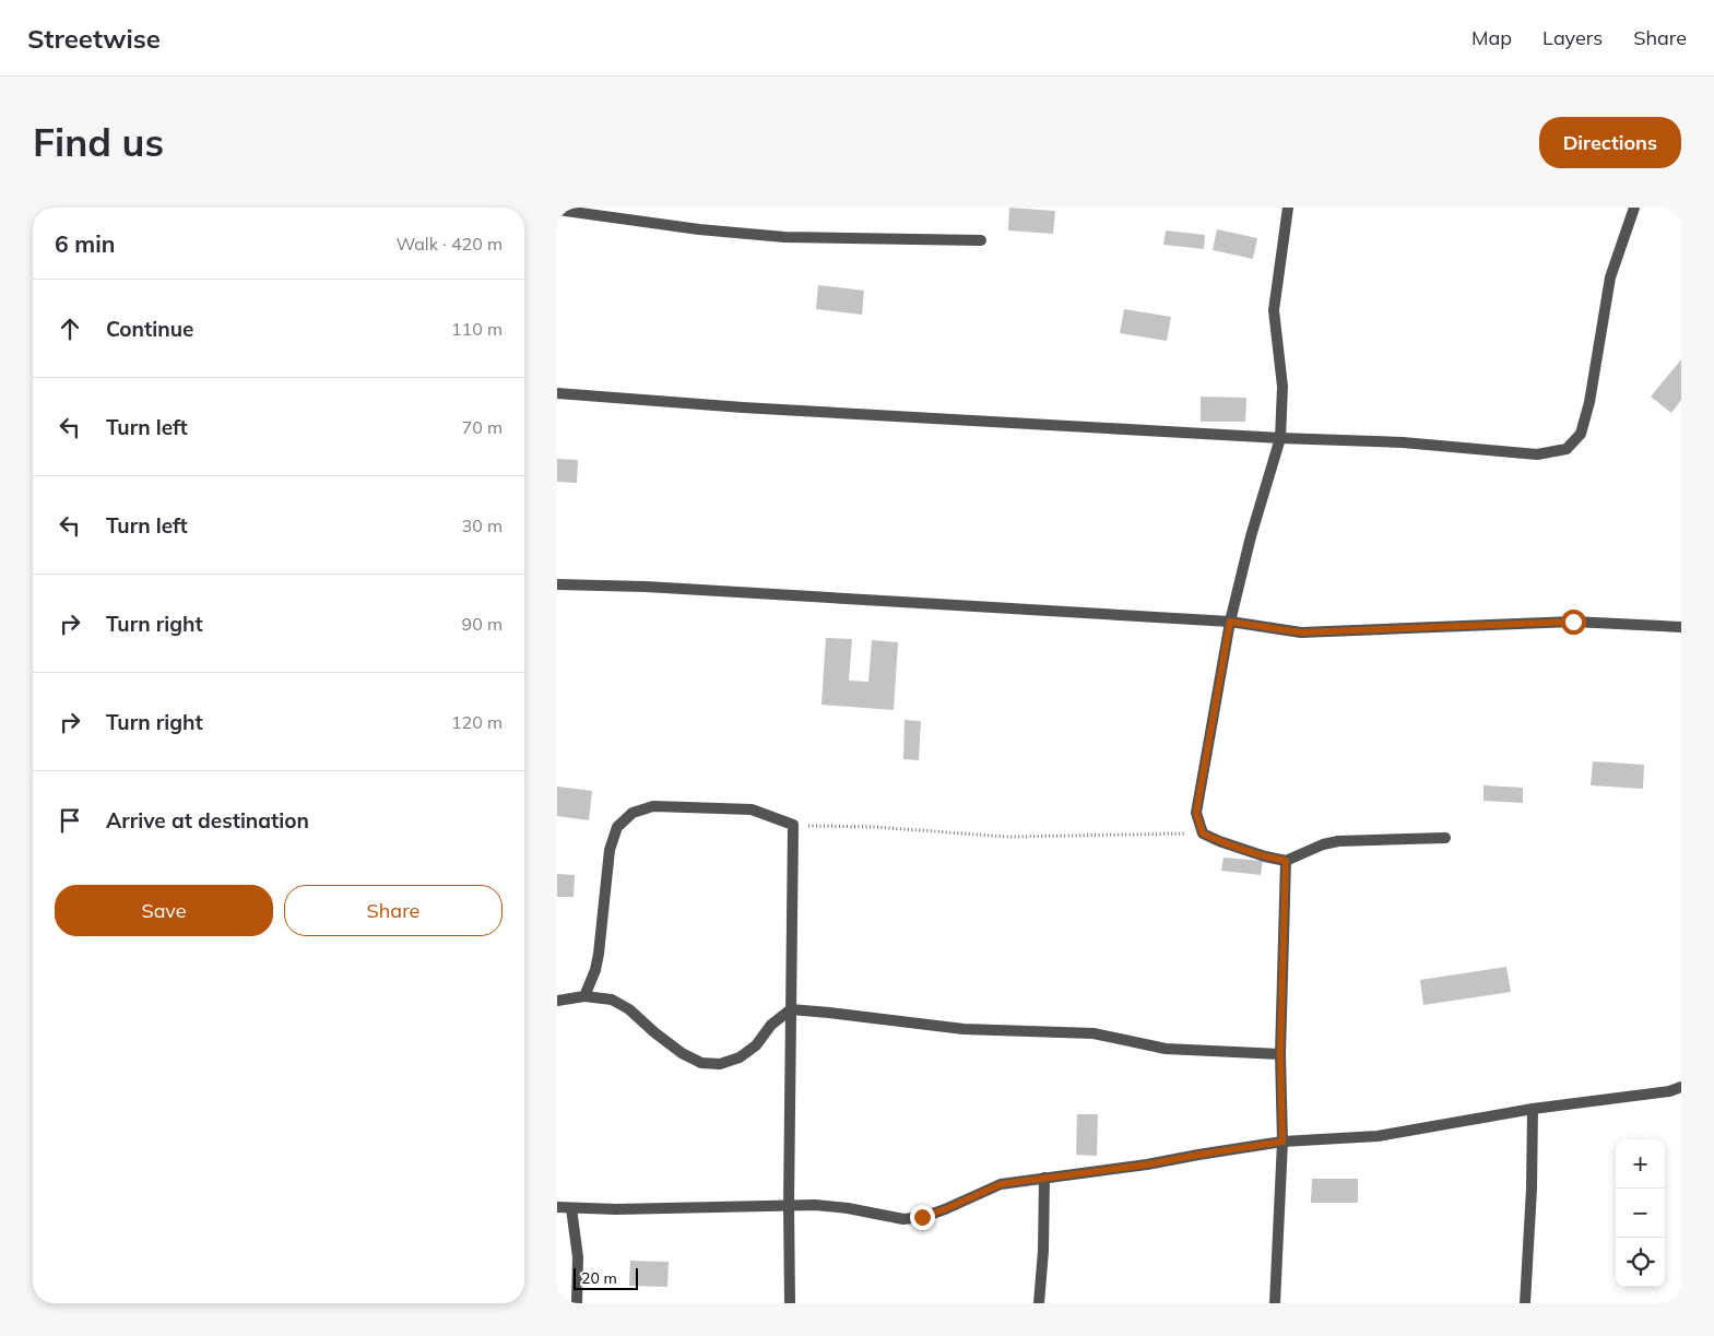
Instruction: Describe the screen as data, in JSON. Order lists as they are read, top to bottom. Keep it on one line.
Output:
{"scale_bar":"20 m","page":{"header":"Streetwise","nav":["Map","Layers","Share"],"buttons":["Directions",["Save","Share"]],"title":"Find us","heading":["6 min","Walk · 420 m"],"list":[["Continue","110 m"],["Turn left","70 m"],["Turn left","30 m"],["Turn right","90 m"],["Turn right","120 m"],"Arrive at destination"],"map_buttons":["+","−"],"scale":"20 m"}}
